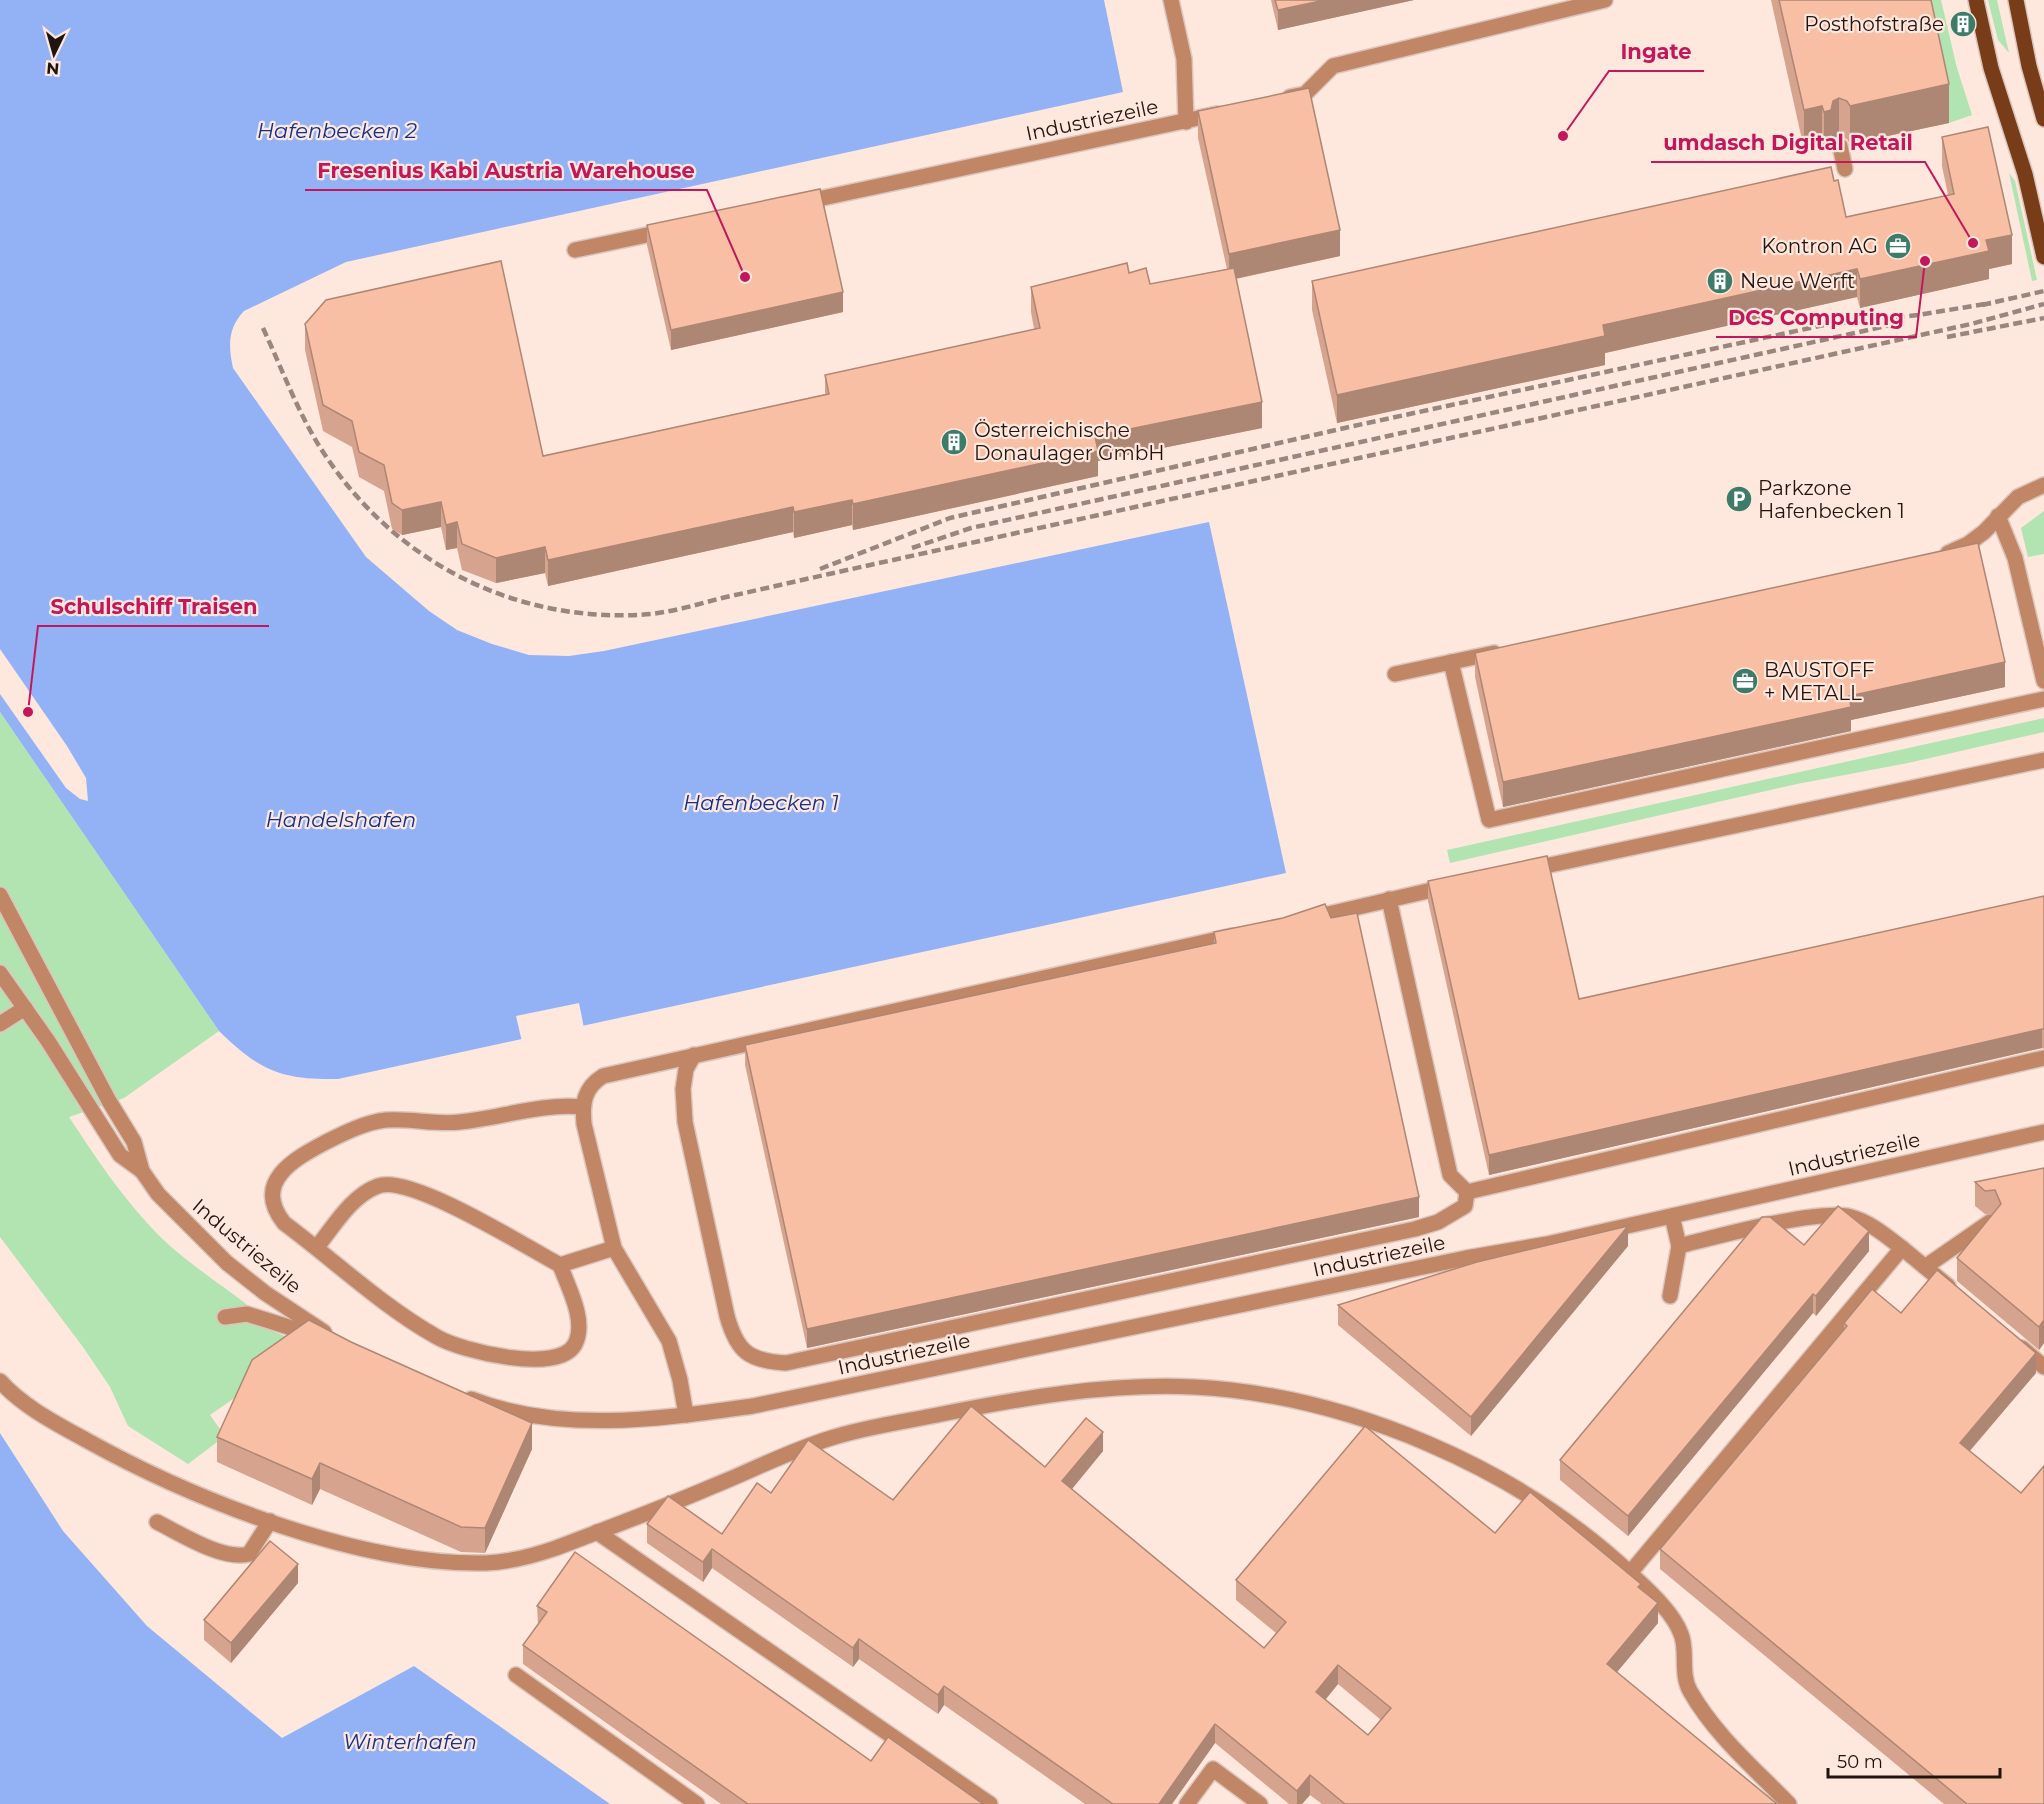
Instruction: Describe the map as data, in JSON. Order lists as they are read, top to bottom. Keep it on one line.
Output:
{"streets":{"street":["Industriezeile"]},"water":["Hafenbecken 2","Hafenbecken 1","Handelshafen","Winterhafen"],"places":{"building":["Posthofstraße","Neue Werft","Österreichische Donaulager GmbH"],"other":["Ingate","umdasch Digital Retail","DCS Computing","Fresenius Kabi Austria Warehouse","Schulschiff Traisen"],"office":["Kontron AG","BAUSTOFF + METALL"],"parking":["Parkzone Hafenbecken 1"]},"scale_bar":"50 m","north":"bottom"}
